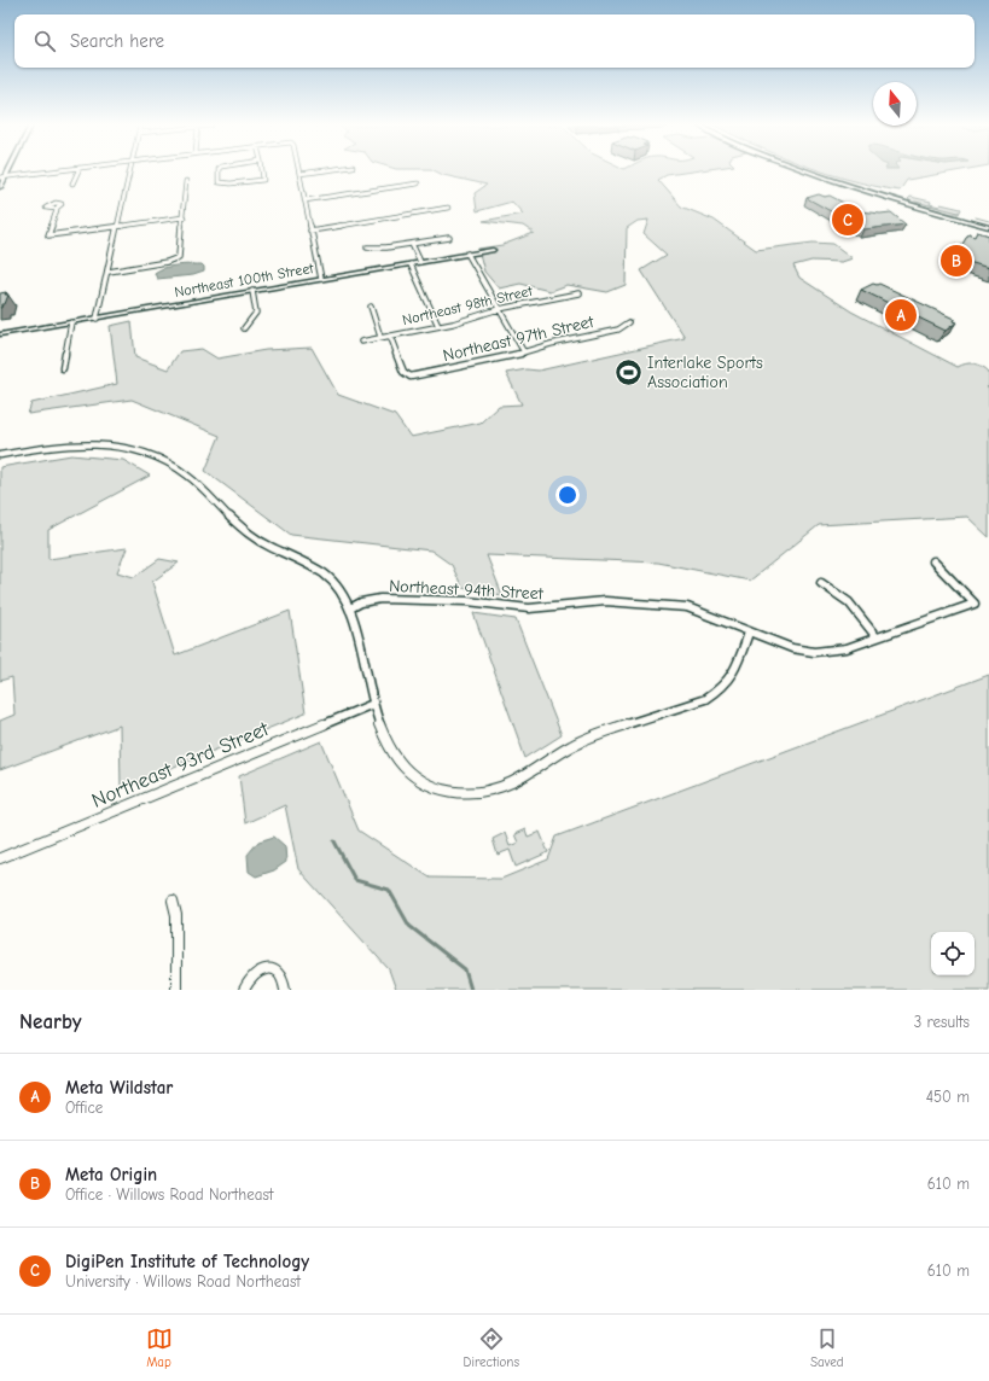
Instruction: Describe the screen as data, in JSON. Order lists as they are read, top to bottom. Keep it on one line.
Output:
{"streets":{"street":["Northeast 100th Street","Northeast 98th Street","Northeast 97th Street","Northeast 94th Street","Northeast 93rd Street"]},"crossings":[["Northeast 98th Street","Northeast 97th Street"]],"places":{"sports":["Interlake Sports Association"]},"north":"top","page":{"search":"Search here","pins":["C","B","A"],"heading":["Nearby","3 results"],"list":[{"mark":"A","name":"Meta Wildstar","note":"Office","value":"450 m"},{"mark":"B","name":"Meta Origin","note":"Office · Willows Road Northeast","value":"610 m"},{"mark":"C","name":"DigiPen Institute of Technology","note":"University · Willows Road Northeast","value":"610 m"}],"nav":["Map","Directions","Saved"]}}
